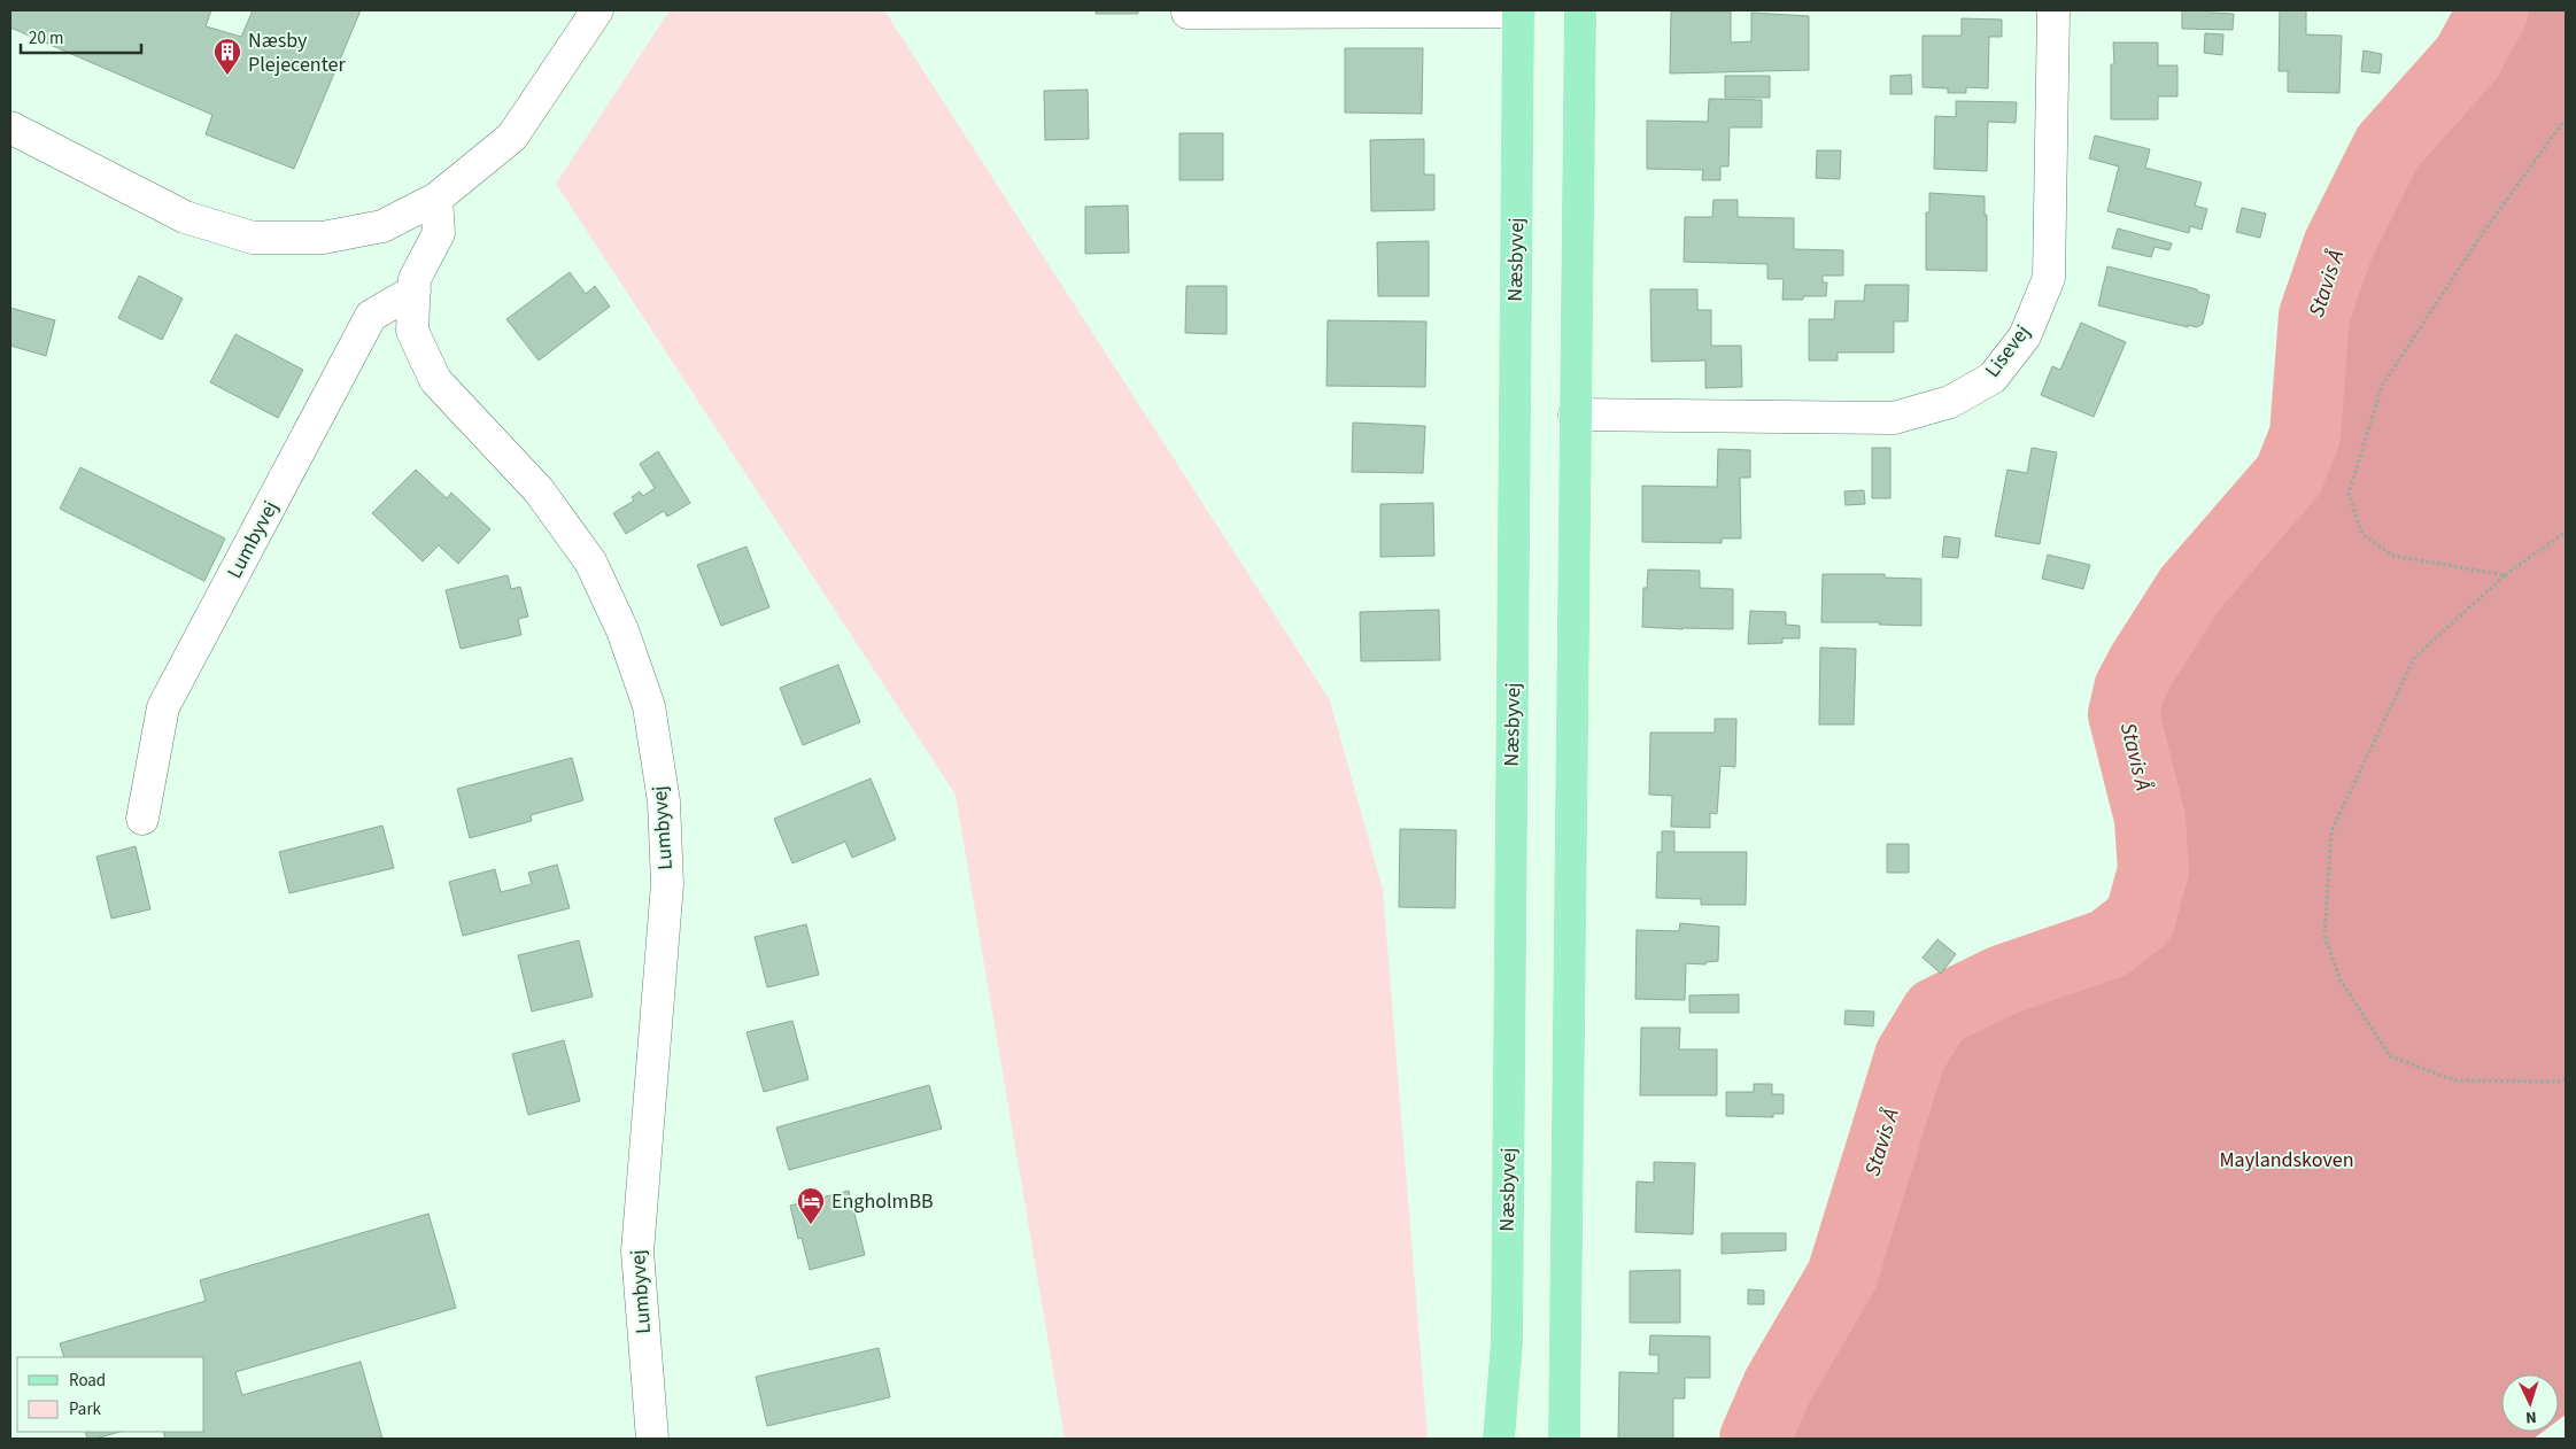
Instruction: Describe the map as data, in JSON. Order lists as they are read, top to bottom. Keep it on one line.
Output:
{"streets":{"main road":["Næsbyvej"],"street":["Lisevej","Lumbyvej"]},"water":["Stavis Å"],"parks":["Maylandskoven"],"places":{"building":["Næsby Plejecenter"],"hotel":["EngholmBB"]},"legend":["Road","Park"],"scale_bar":"20 m","north":"bottom"}
